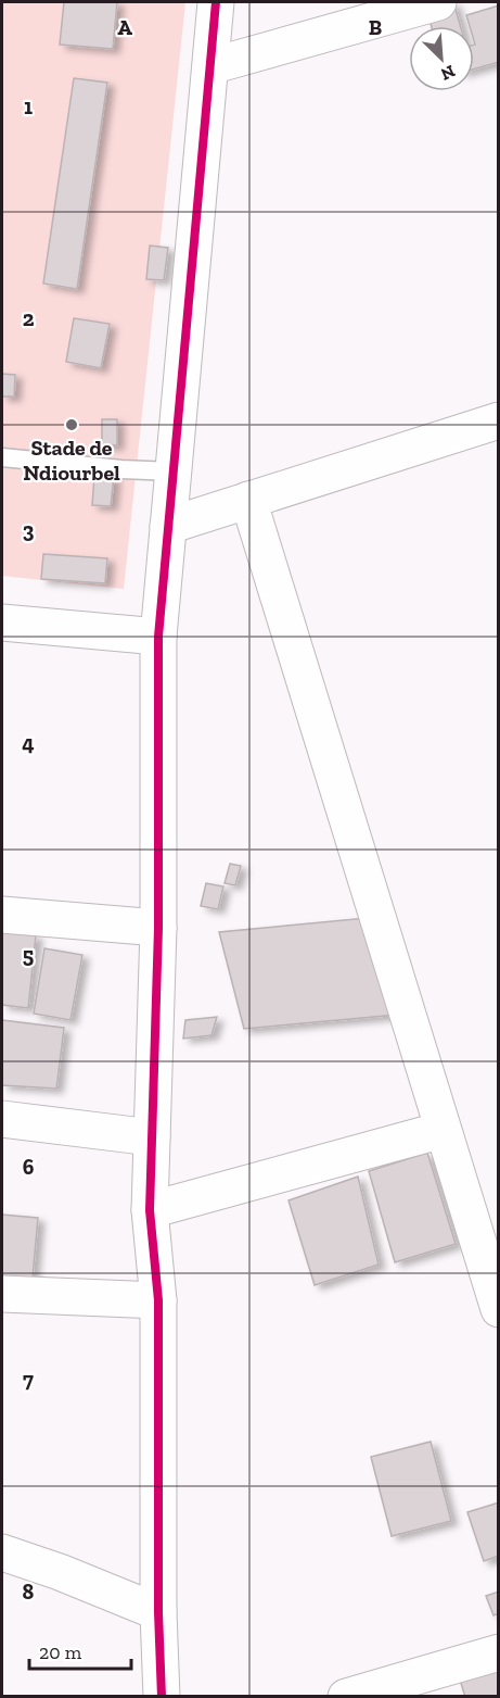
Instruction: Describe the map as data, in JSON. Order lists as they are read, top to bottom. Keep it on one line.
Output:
{"places":["Stade de Ndiourbel"],"scale_bar":"20 m","north":"bottom right","grid":{"columns":["A","B"],"rows":["1","2","3","4","5","6","7","8"]}}
